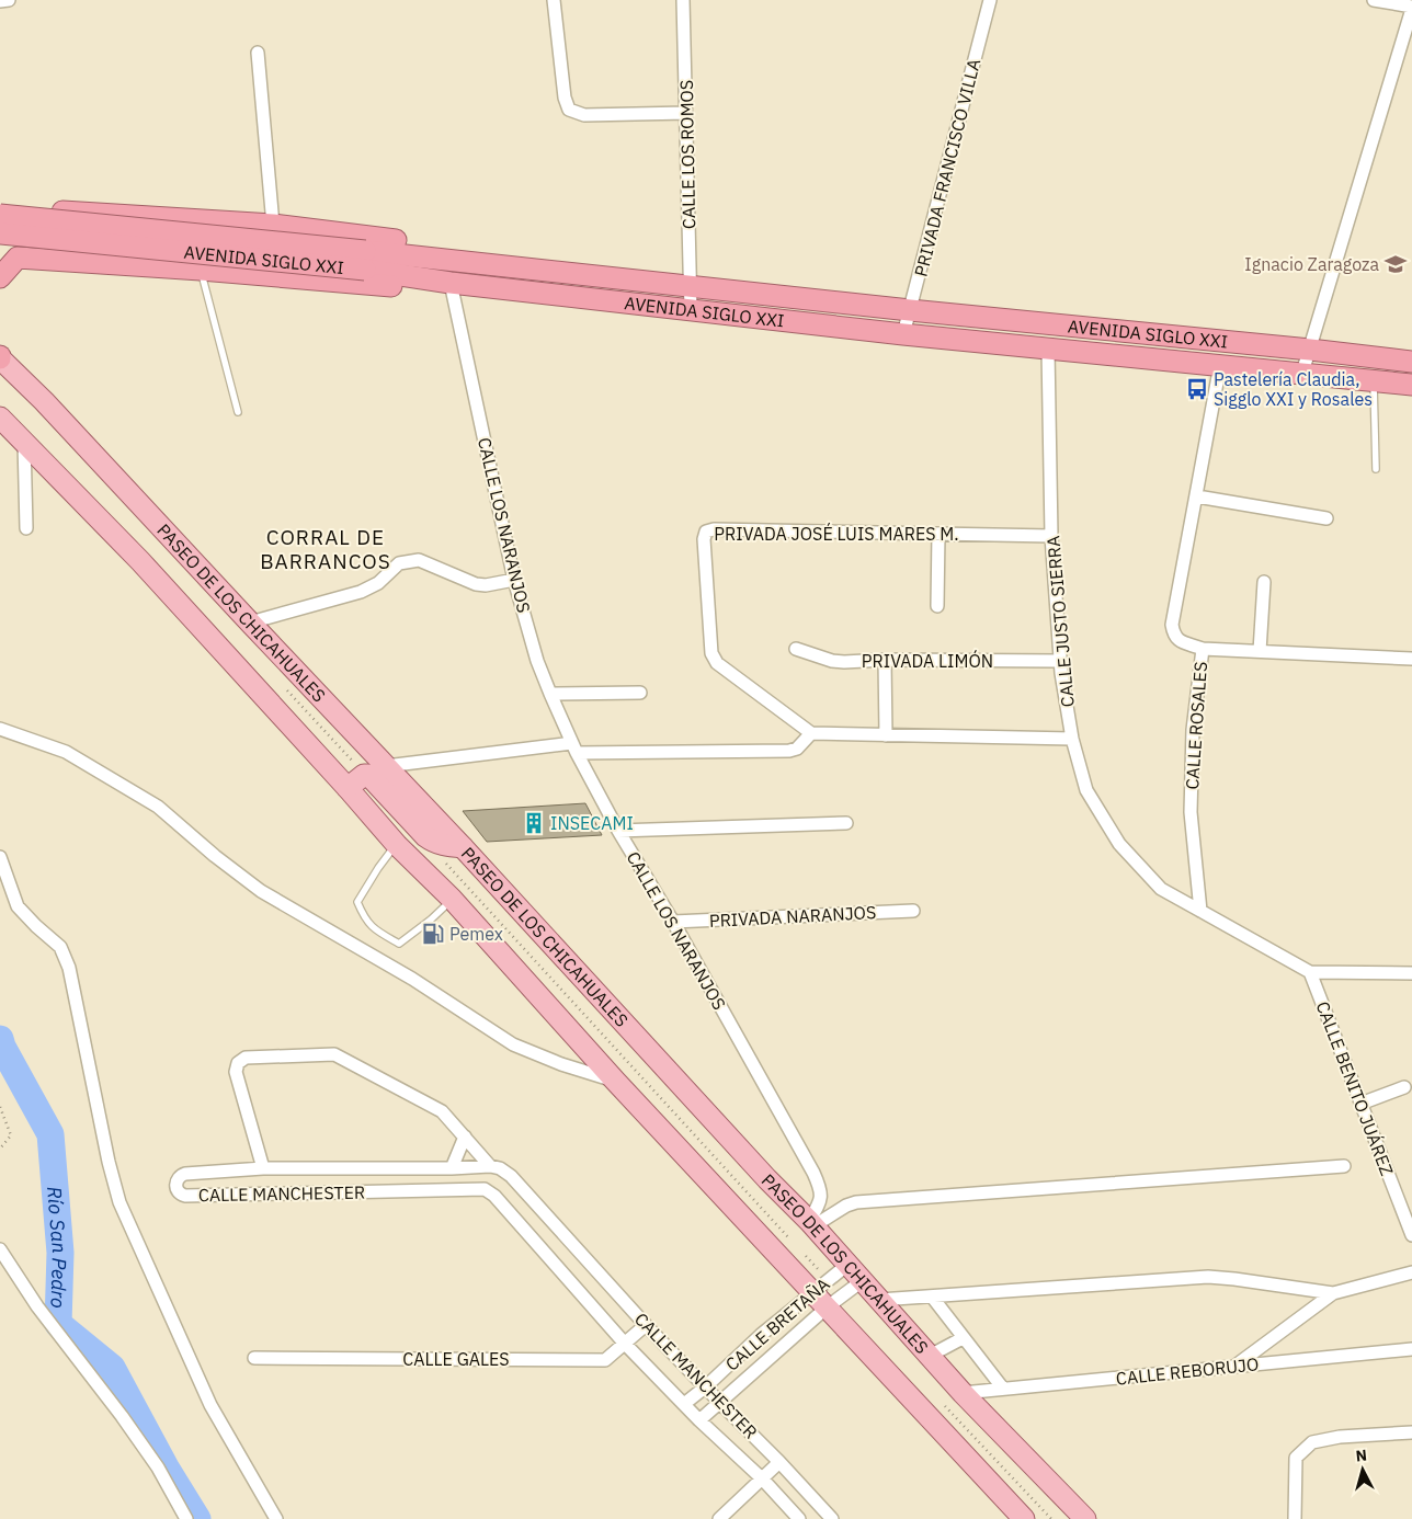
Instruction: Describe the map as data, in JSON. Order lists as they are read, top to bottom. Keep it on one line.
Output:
{"streets":{"highway":["AVENIDA SIGLO XXI"],"main road":["PASEO DE LOS CHICAHUALES"],"street":["CALLE LOS ROMOS","PRIVADA FRANCISCO VILLA","CALLE LOS NARANJOS","PRIVADA JOSÉ LUIS MARES M.","CALLE JUSTO SIERRA","PRIVADA LIMÓN","CALLE ROSALES","PRIVADA NARANJOS","CALLE BENITO JUÁREZ","CALLE MANCHESTER","CALLE BRETAÑA","CALLE GALES","CALLE REBORUJO"]},"crossings":[["CALLE LOS ROMOS","AVENIDA SIGLO XXI"],["PRIVADA FRANCISCO VILLA","AVENIDA SIGLO XXI"],["AVENIDA SIGLO XXI","CALLE LOS NARANJOS"],["AVENIDA SIGLO XXI","CALLE JUSTO SIERRA"],["AVENIDA SIGLO XXI","CALLE ROSALES"],["CALLE LOS NARANJOS","PASEO DE LOS CHICAHUALES"],["CALLE LOS NARANJOS","PRIVADA NARANJOS"],["PRIVADA JOSÉ LUIS MARES M.","CALLE JUSTO SIERRA"],["PASEO DE LOS CHICAHUALES","CALLE BRETAÑA"],["PASEO DE LOS CHICAHUALES","CALLE REBORUJO"],["CALLE JUSTO SIERRA","PRIVADA LIMÓN"],["CALLE JUSTO SIERRA","CALLE ROSALES"],["CALLE JUSTO SIERRA","CALLE BENITO JUÁREZ"],["CALLE MANCHESTER","CALLE BRETAÑA"],["CALLE MANCHESTER","CALLE GALES"]],"districts":["CORRAL DE BARRANCOS"],"water":["Río San Pedro"],"places":{"school or university":["Ignacio Zaragoza"],"bus stop":["Pastelería Claudia, Sigglo XXI y Rosales"],"building":["INSECAMI"],"fuel station":["Pemex"]},"north":"top"}
